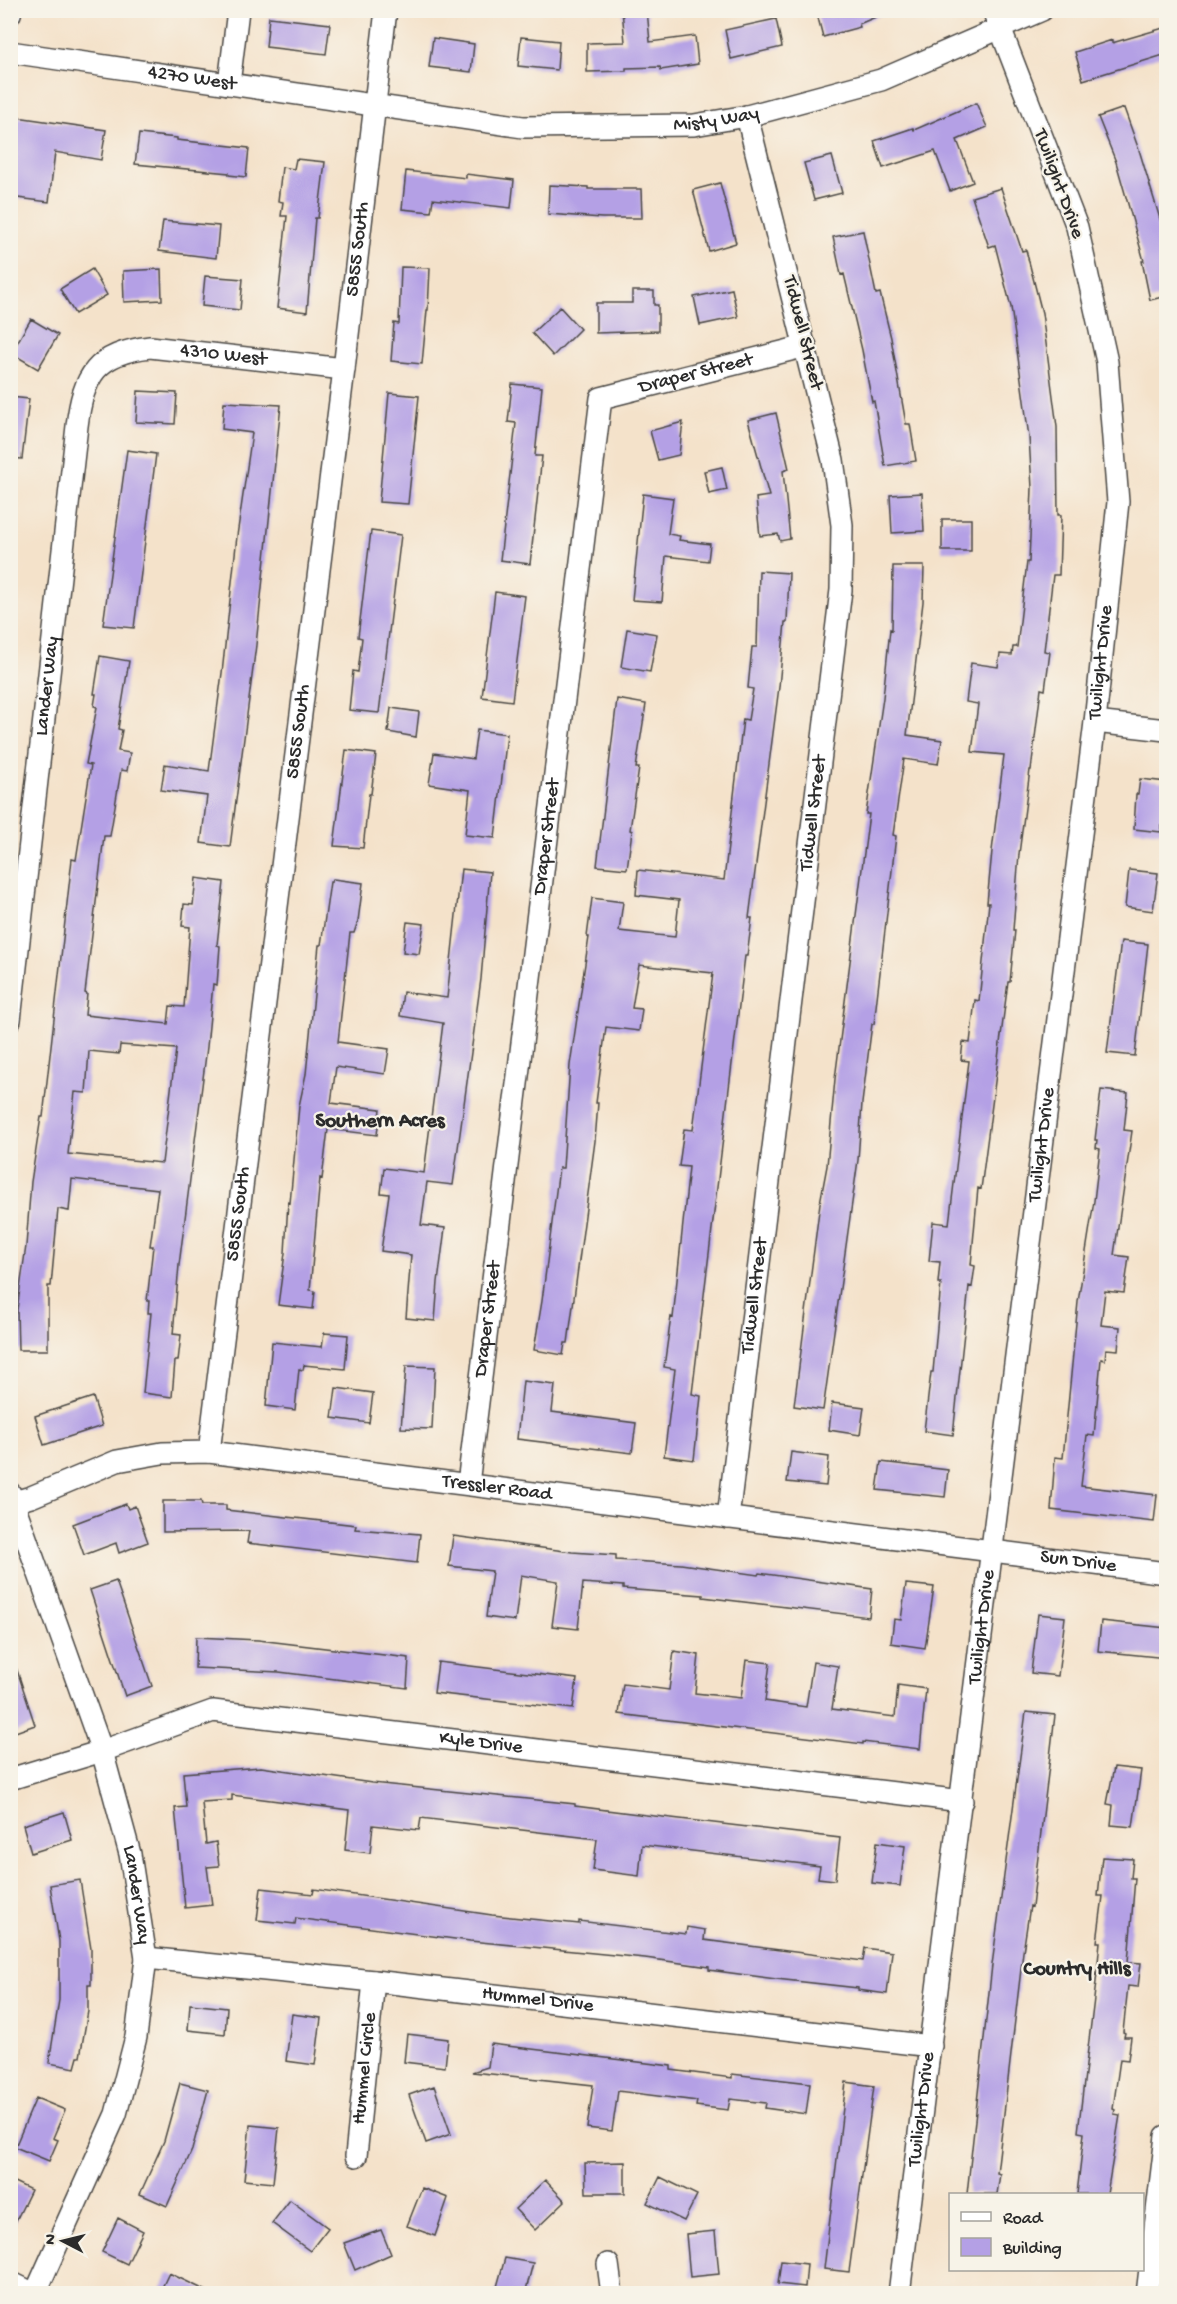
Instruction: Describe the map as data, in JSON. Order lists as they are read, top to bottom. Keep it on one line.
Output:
{"streets":{"street":["4270 West","Misty Way","Twilight Drive","5855 South","Tidwell Street","4310 West","Draper Street","Lander Way","Tressler Road","Sun Drive","Kyle Drive","Hummel Drive","Hummel Circle"]},"crossings":[["4270 West","Misty Way"],["4270 West","5855 South"],["Misty Way","Twilight Drive"],["Misty Way","5855 South"],["Misty Way","Tidwell Street"],["Twilight Drive","Tressler Road"],["Twilight Drive","Sun Drive"],["Twilight Drive","Kyle Drive"],["Twilight Drive","Hummel Drive"],["5855 South","4310 West"],["5855 South","Tressler Road"],["Tidwell Street","Draper Street"],["Tidwell Street","Tressler Road"],["4310 West","Lander Way"],["Draper Street","Tressler Road"],["Lander Way","Tressler Road"],["Lander Way","Kyle Drive"],["Lander Way","Hummel Drive"],["Tressler Road","Sun Drive"],["Hummel Drive","Hummel Circle"]],"districts":["Southern Acres","Country Hills"],"legend":["Road","Building"],"north":"left"}
